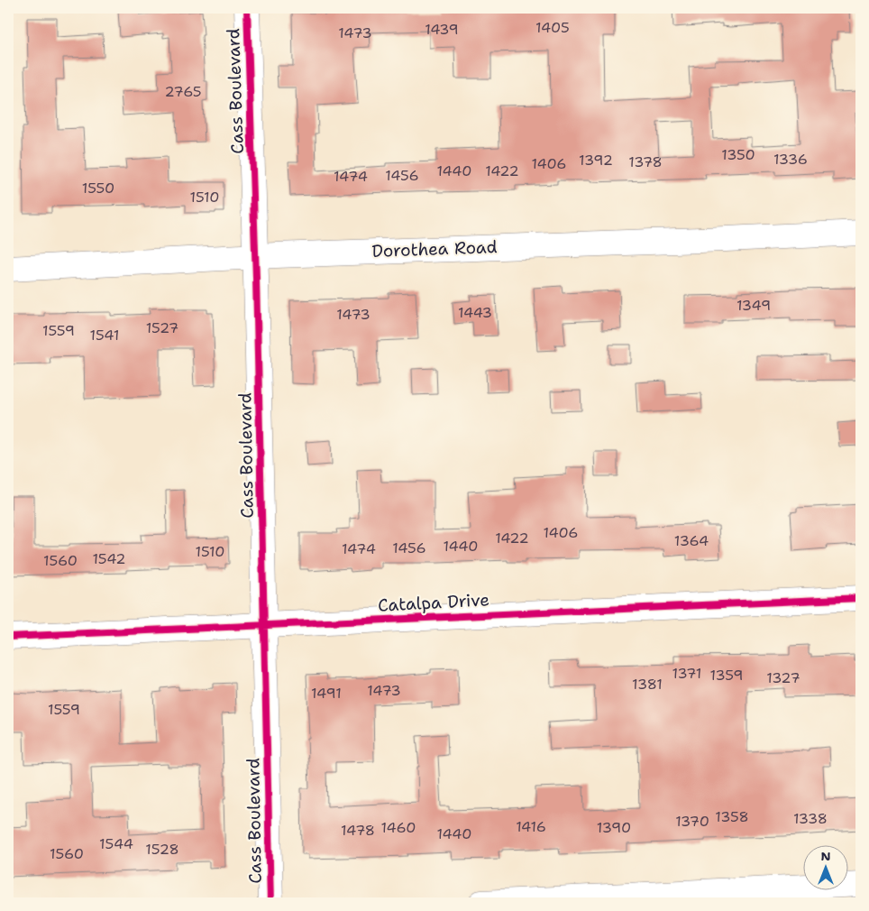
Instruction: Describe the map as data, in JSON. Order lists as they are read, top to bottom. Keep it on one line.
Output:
{"streets":{"street":["Cass Boulevard","Dorothea Road","Catalpa Drive"]},"crossings":[["Cass Boulevard","Dorothea Road"],["Cass Boulevard","Catalpa Drive"]],"house_numbers":["1405","1439","1473","2765","1350","1336","1392","1378","1406","1440","1422","1456","1474","1550","1510","1349","1443","1473","1527","1559","1541","1406","1422","1364","1440","1456","1474","1510","1542","1560","1371","1359","1327","1381","1473","1491","1559","1358","1338","1370","1416","1460","1390","1478","1440","1544","1528","1560"],"north":"top"}
